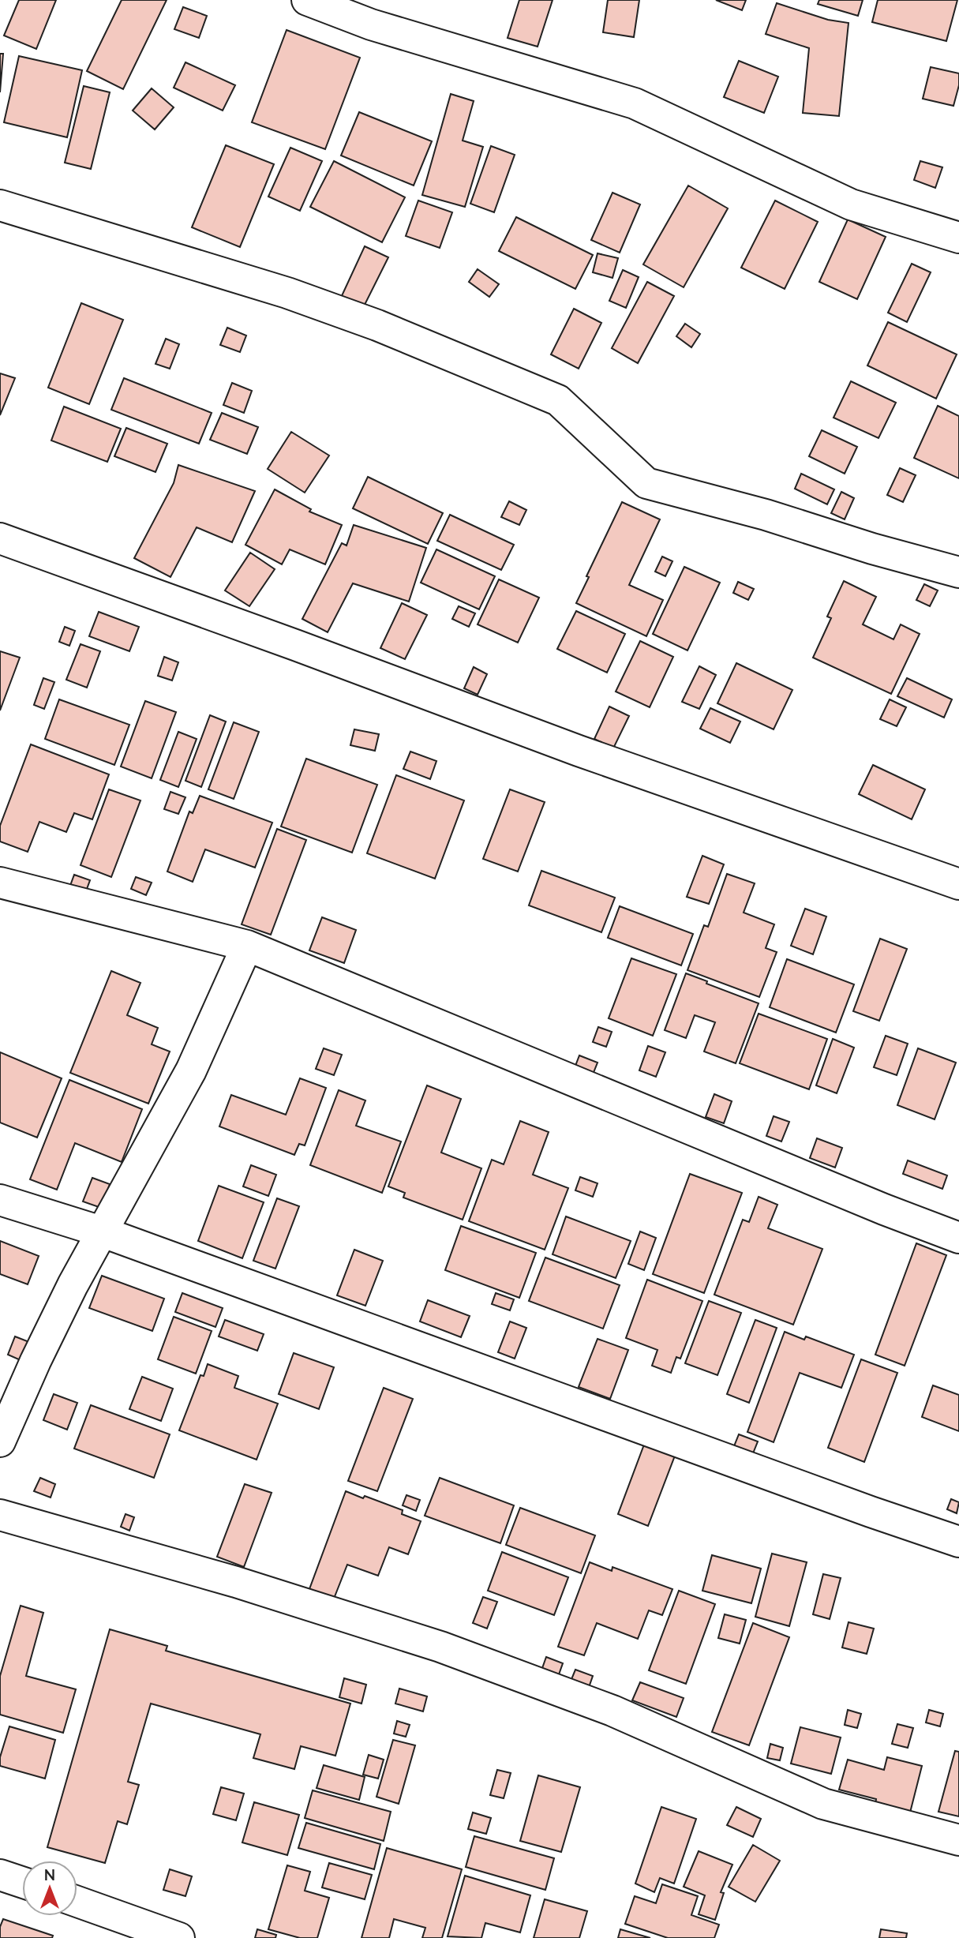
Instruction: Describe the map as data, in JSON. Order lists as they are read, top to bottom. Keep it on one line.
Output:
{"north":"top"}
